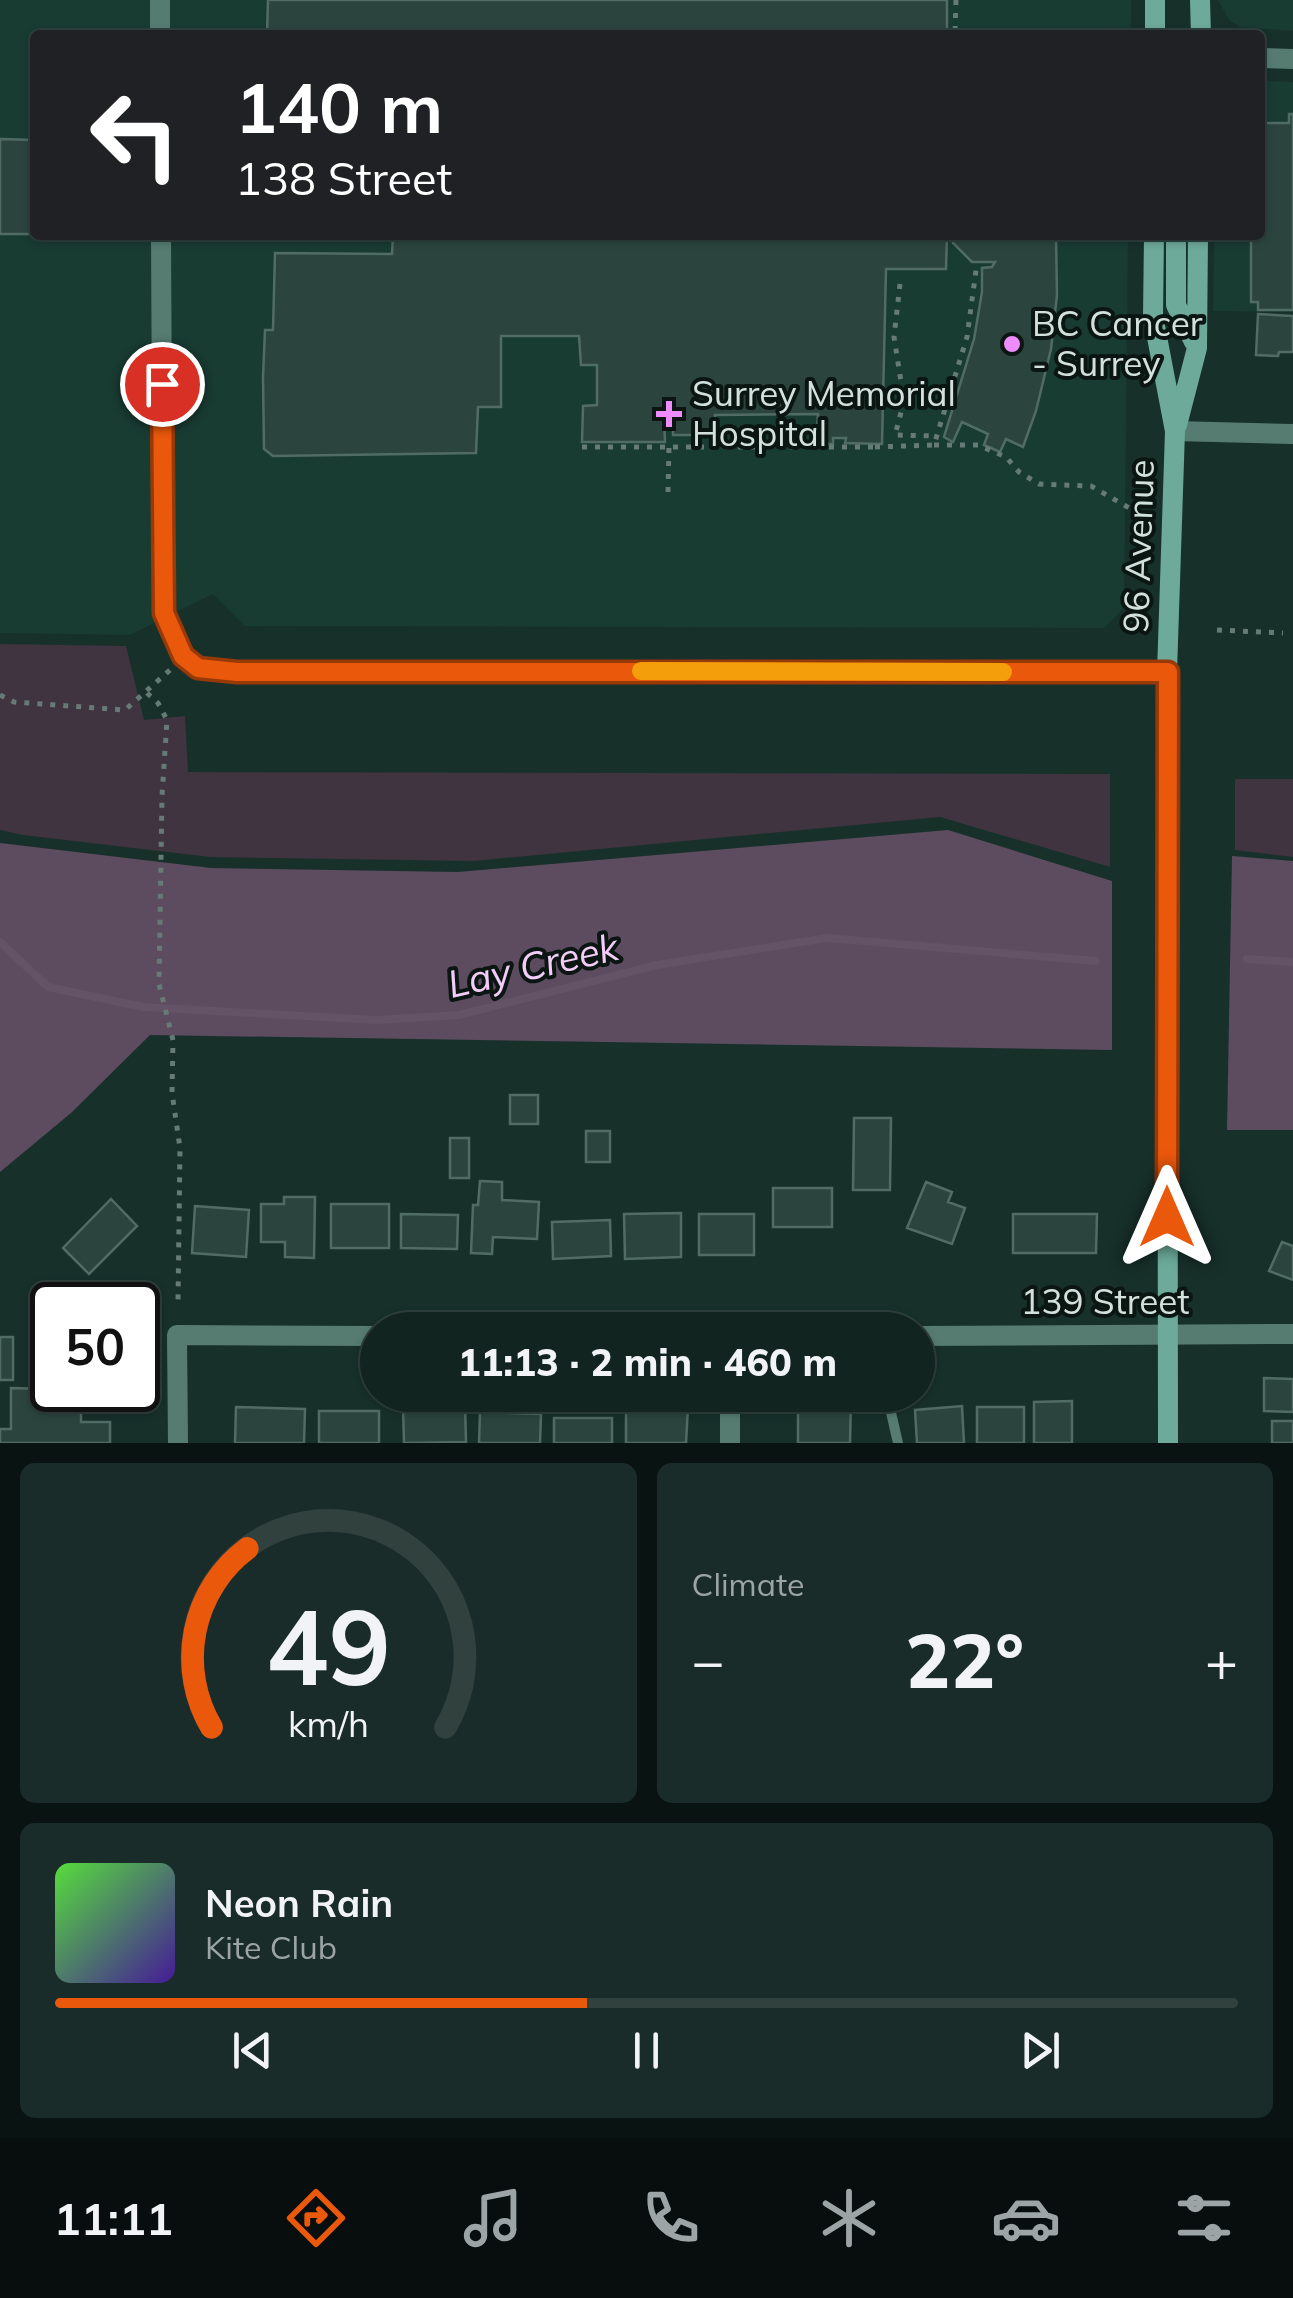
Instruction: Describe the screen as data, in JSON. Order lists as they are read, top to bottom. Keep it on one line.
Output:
{"streets":{"main road":["96 Avenue"],"street":["139 Street"]},"crossings":[["96 Avenue","139 Street"]],"water":["Lay Creek"],"places":{"other":["BC Cancer - Surrey"],"health":["Surrey Memorial Hospital"]},"page":{"turn":["140 m","138 Street"],"limit":"50","trip":"11:13 · 2 min · 460 m","tile":"Climate","heat":["−","22°","+"],"song":["Neon Rain","Kite Club"],"tabs":"11:11","gauge":["49","km/h"]}}
